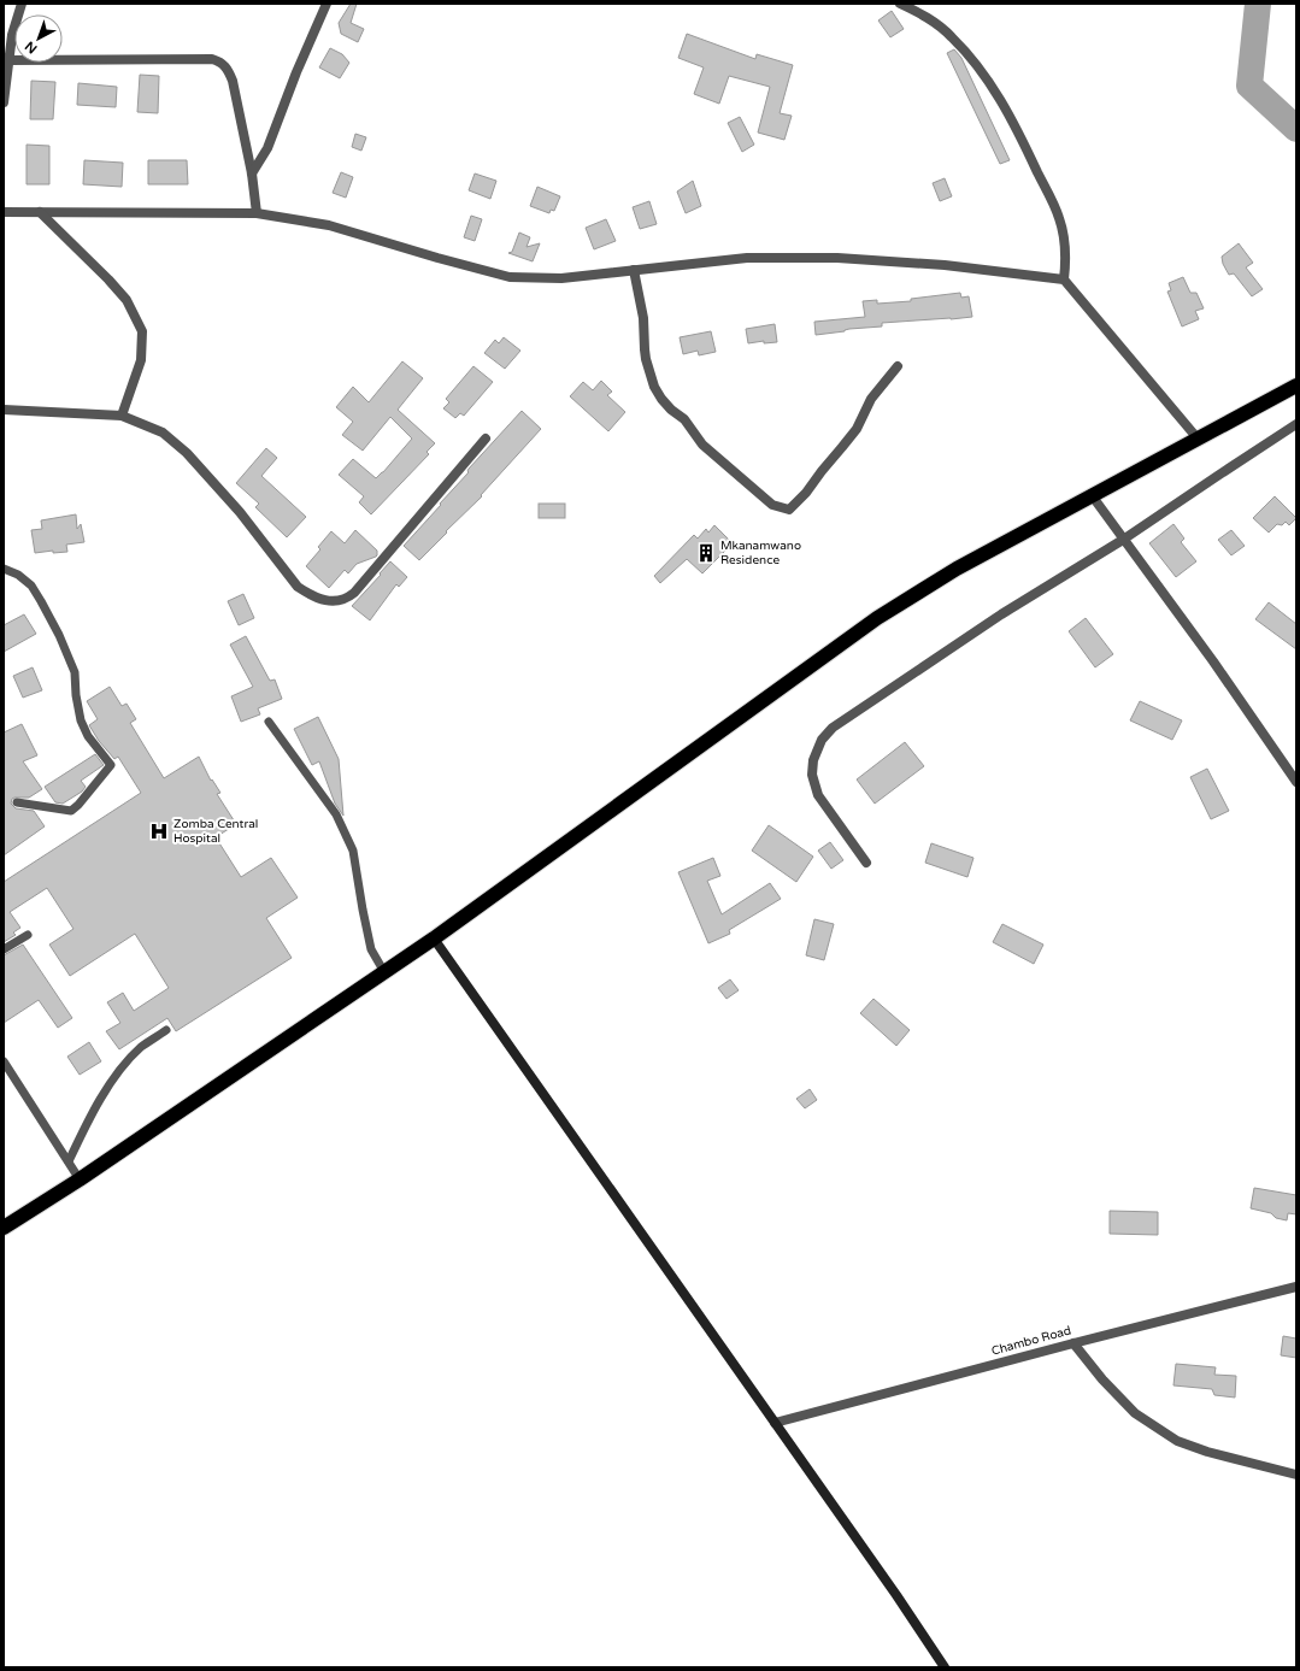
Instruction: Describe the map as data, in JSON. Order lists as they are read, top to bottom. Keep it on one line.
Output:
{"streets":{"street":["Chambo Road"]},"places":{"building":["Mkanamwano Residence"],"hospital":["Zomba Central Hospital"]},"north":"bottom left"}
